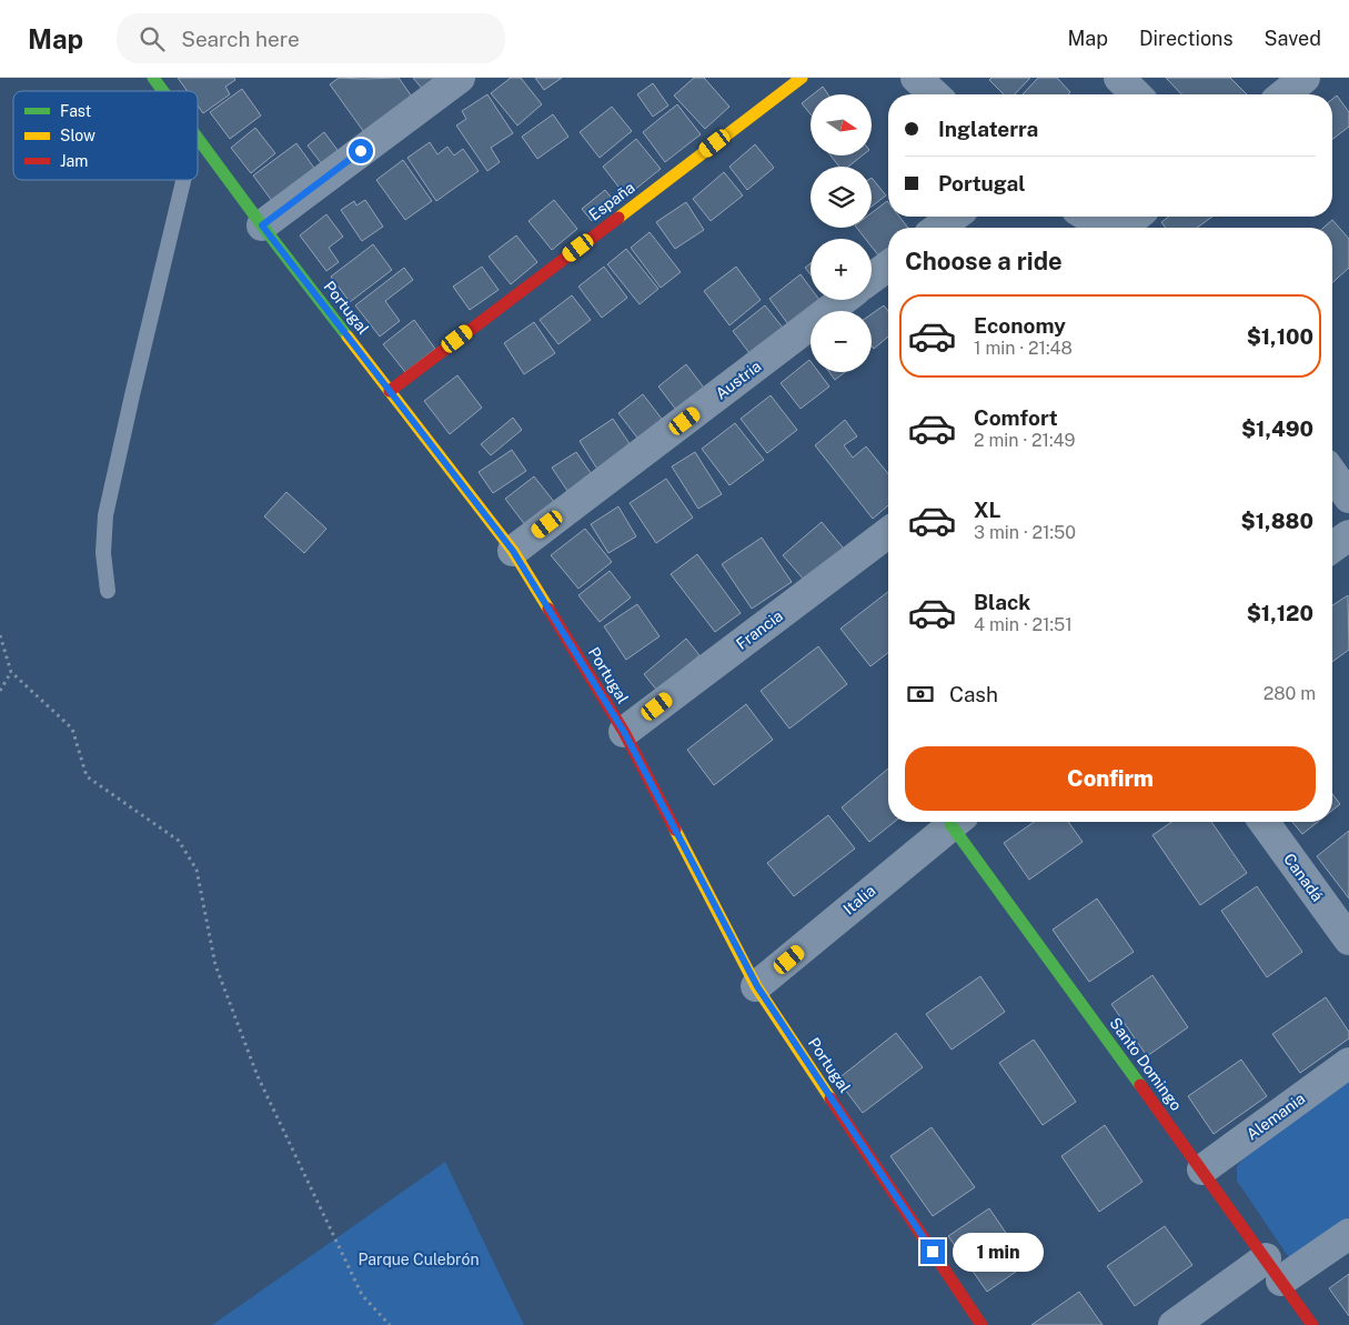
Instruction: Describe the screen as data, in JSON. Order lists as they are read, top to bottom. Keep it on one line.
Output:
{"streets":{"main road":["España","Portugal","Santo Domingo"],"street":["Austria","Francia","Canadá","Italia","Alemania"]},"crossings":[["España","Portugal"],["Portugal","Austria"],["Portugal","Francia"],["Portugal","Italia"],["Santo Domingo","Alemania"]],"parks":["Parque Culebrón"],"legend":["Fast","Slow","Jam"],"north":"right","page":{"header":"Map","search":"Search here","nav":["Map","Directions","Saved"],"map_buttons":["+","−"],"banner":["Inglaterra","Portugal"],"heading":"Choose a ride","list":[{"name":"Economy","note":"1 min · 21:48","value":"$1,100"},{"name":"Comfort","note":"2 min · 21:49","value":"$1,490"},{"name":"XL","note":"3 min · 21:50","value":"$1,880"},{"name":"Black","note":"4 min · 21:51","value":"$1,120"}],"pay":["Cash","280 m"],"buttons":"Confirm","bubble":"1 min"}}
